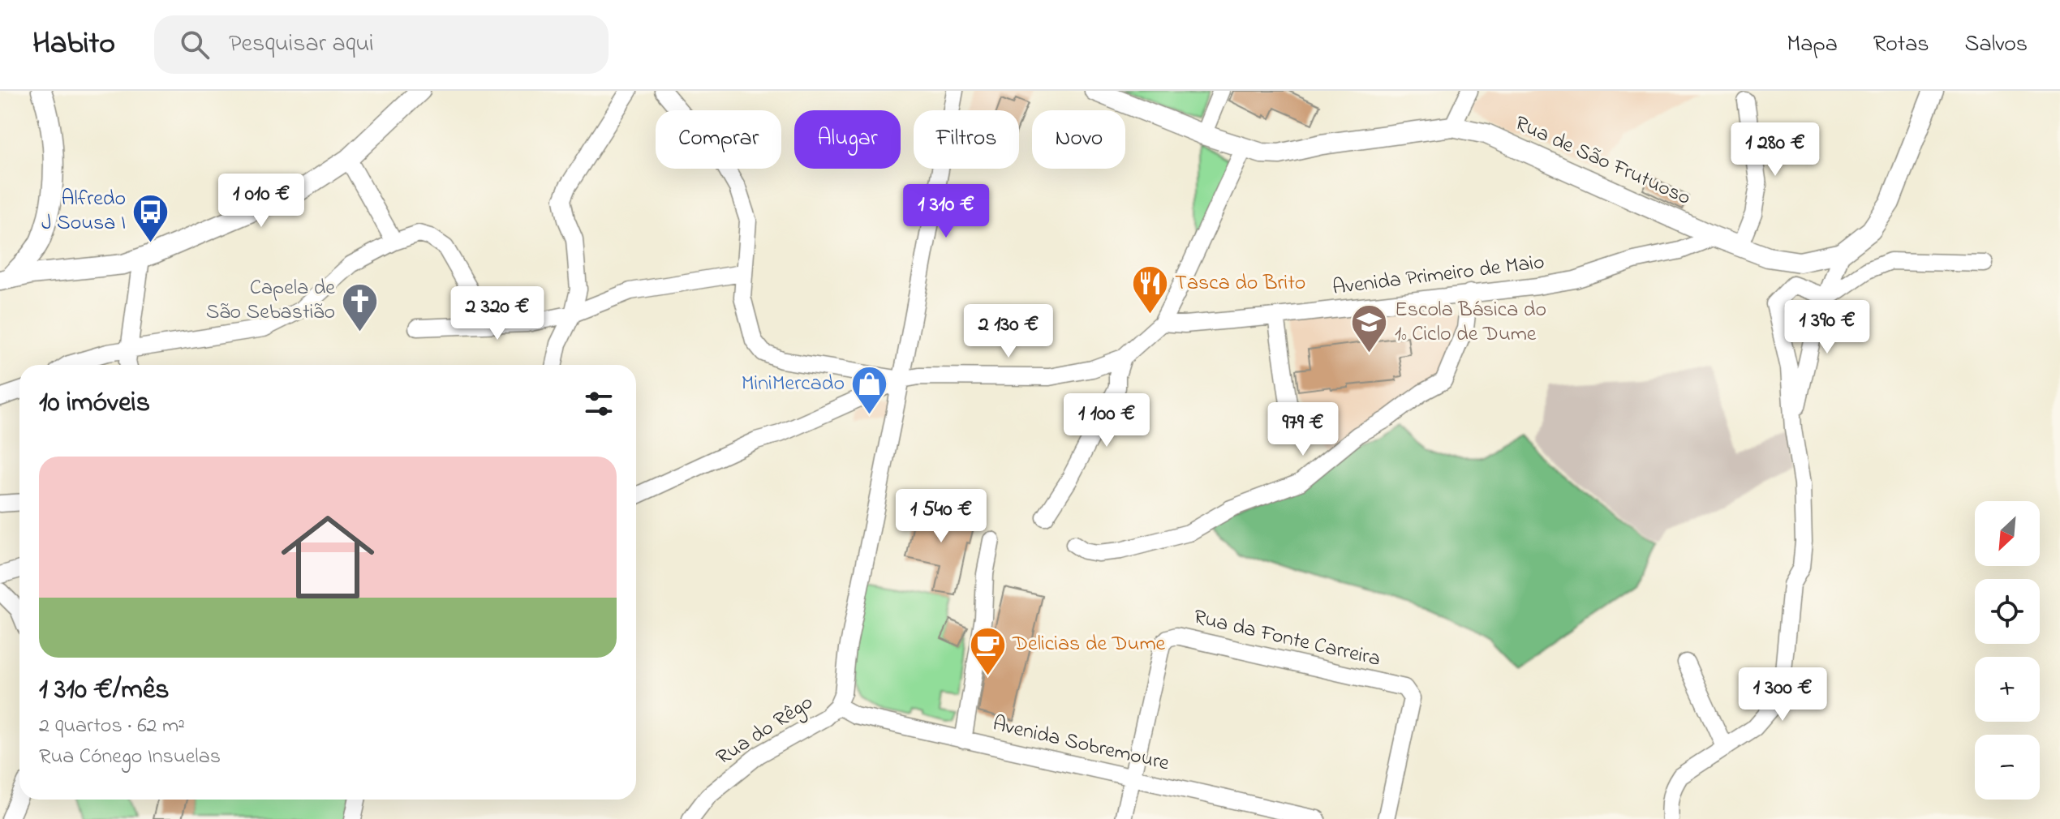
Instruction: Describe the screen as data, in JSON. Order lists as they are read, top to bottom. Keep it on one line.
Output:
{"streets":{"street":["Rua de São Frutuoso","Avenida Primeiro de Maio","Rua da Fonte Carreira","Rua do Rêgo","Avenida Sobremoure"]},"crossings":[["Rua de São Frutuoso","Avenida Primeiro de Maio"],["Rua da Fonte Carreira","Avenida Sobremoure"],["Rua do Rêgo","Avenida Sobremoure"]],"places":{"bus stop":["Alfredo J Sousa I"],"restaurant":["Tasca do Brito"],"church":["Capela de São Sebastião"],"school or university":["Escola Básica do 1º Ciclo de Dume"],"shop":["MiniMercado"],"cafe":["Delicias de Dume"]},"north":"bottom left","page":{"header":"Habito","search":"Pesquisar aqui","nav":["Mapa","Rotas","Salvos"],"chip":["Comprar","Alugar","Filtros","Novo"],"price":["1 280 €","1 010 €","1 310 €","2 320 €","1 390 €","2 130 €","1 100 €","979 €","1 540 €","1 300 €"],"heading":"10 imóveis","list":[{"name":"1 310 €/mês","note":"2 quartos · 62 m² · Rua Cónego Insuelas"}],"map_buttons":["+","−"]}}
